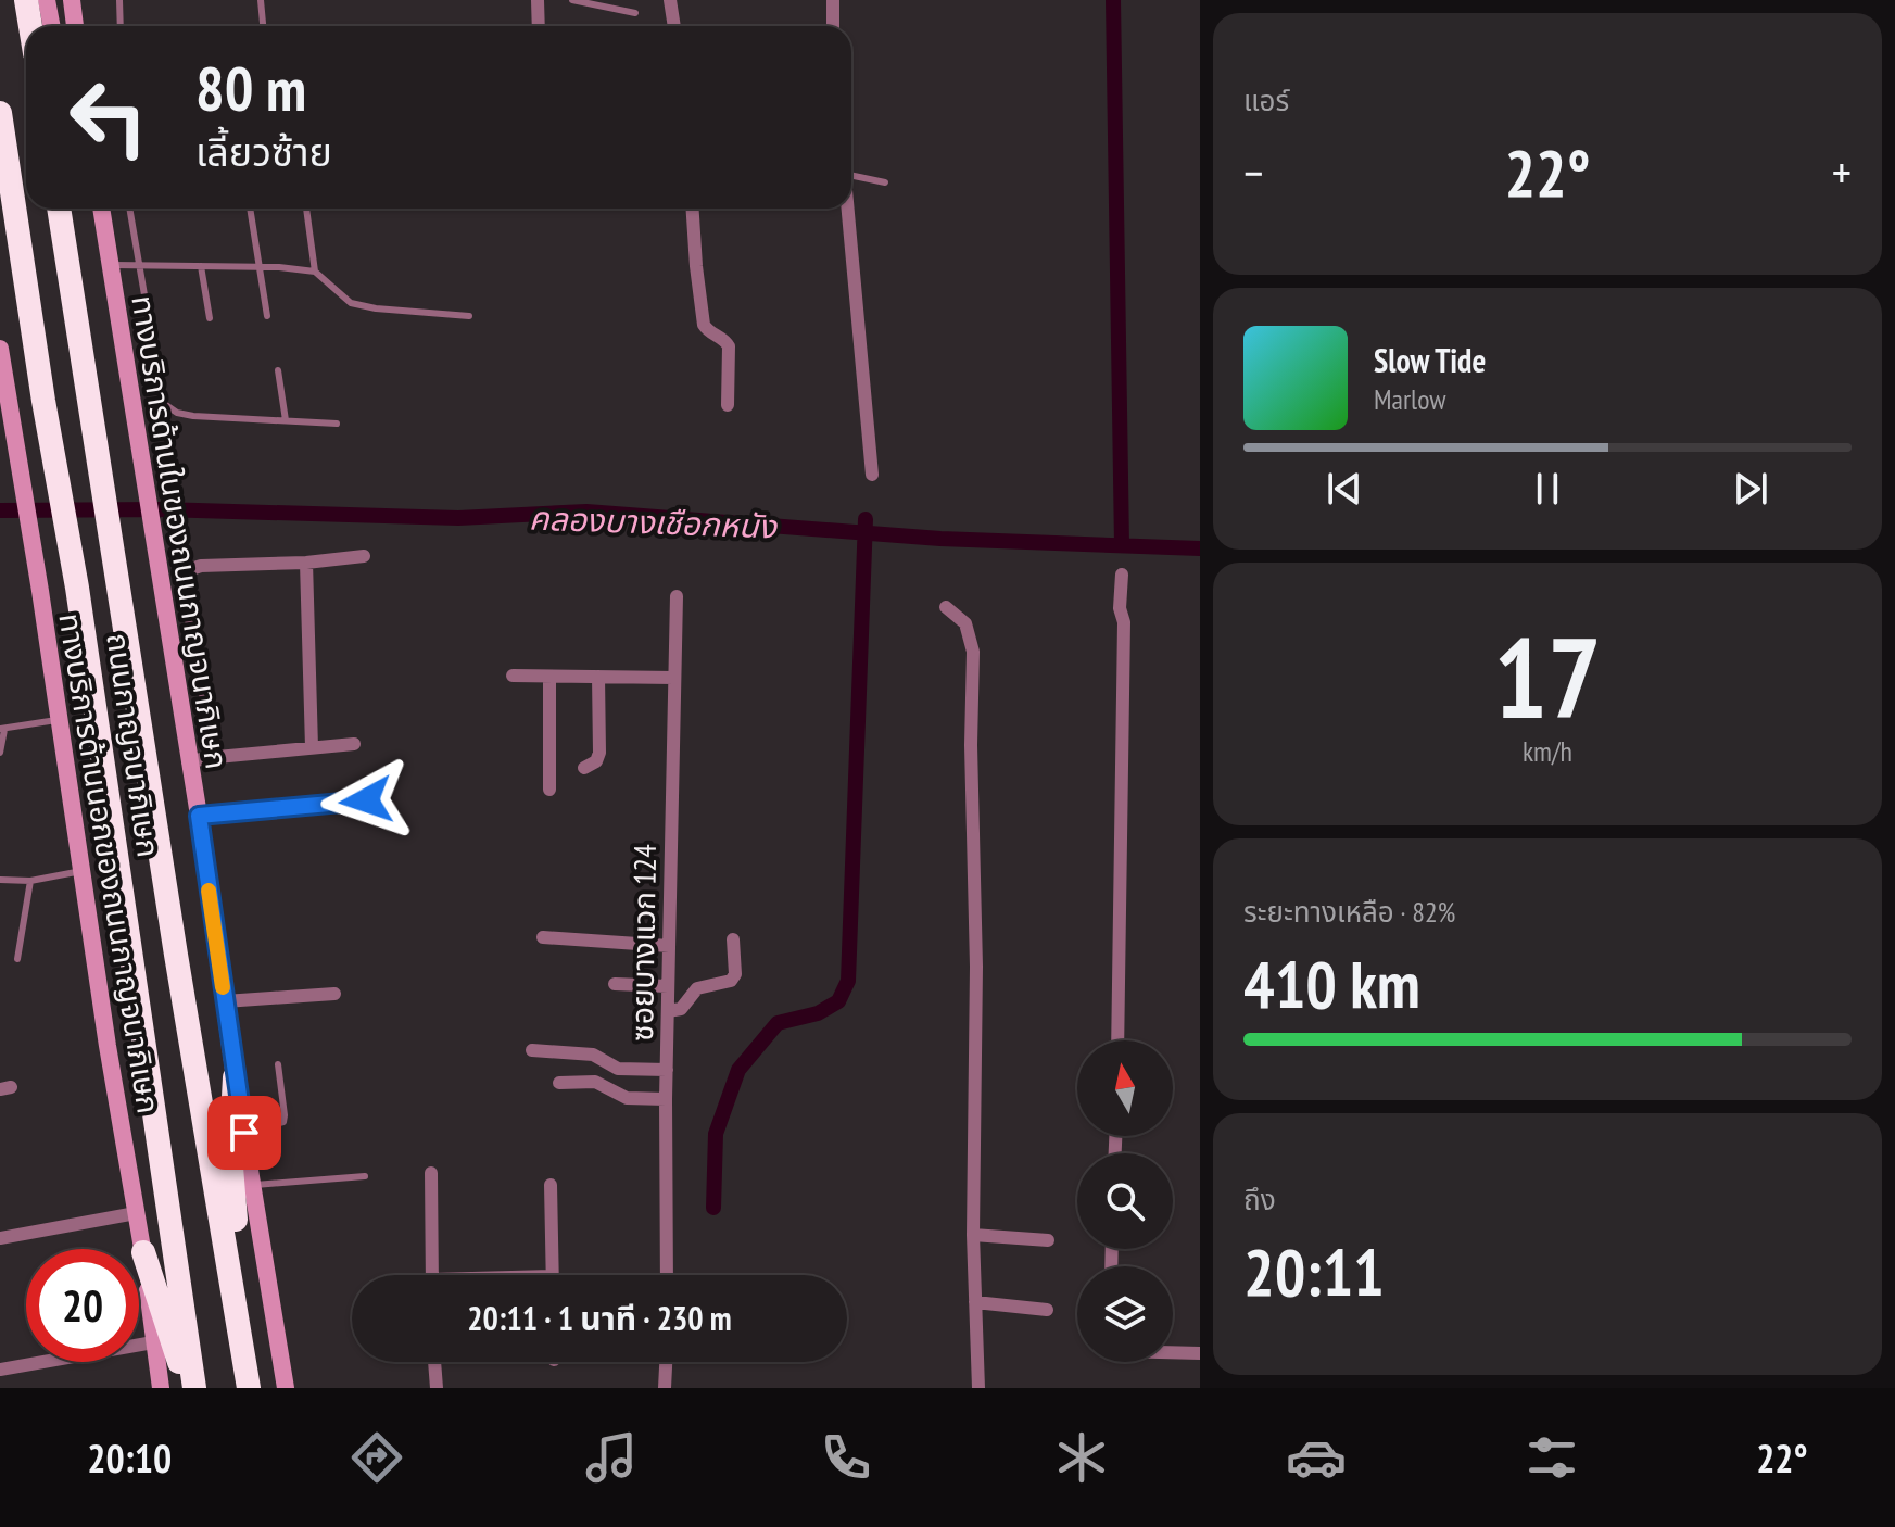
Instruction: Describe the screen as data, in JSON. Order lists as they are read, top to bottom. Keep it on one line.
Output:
{"streets":{"highway":["ถนนกาญจนาภิเษก"],"main road":["ทางบริการด้านในของถนนกาญจนาภิเษก","ทางบริการด้านนอกของถนนกาญจนาภิเษก"],"street":["ซอยบางแวก 124"]},"water":["คลองบางเชือกหนัง"],"north":"top","page":{"tile":["แอร์",["17","km/h"],["ระยะทางเหลือ · 82%","410 km"],["ถึง","20:11"]],"turn":["80 m","เลี้ยวซ้าย"],"heat":["−","22°","+"],"song":["Slow Tide","Marlow"],"limit":"20","trip":"20:11 · 1 นาที · 230 m","tabs":["20:10","22°"]}}
